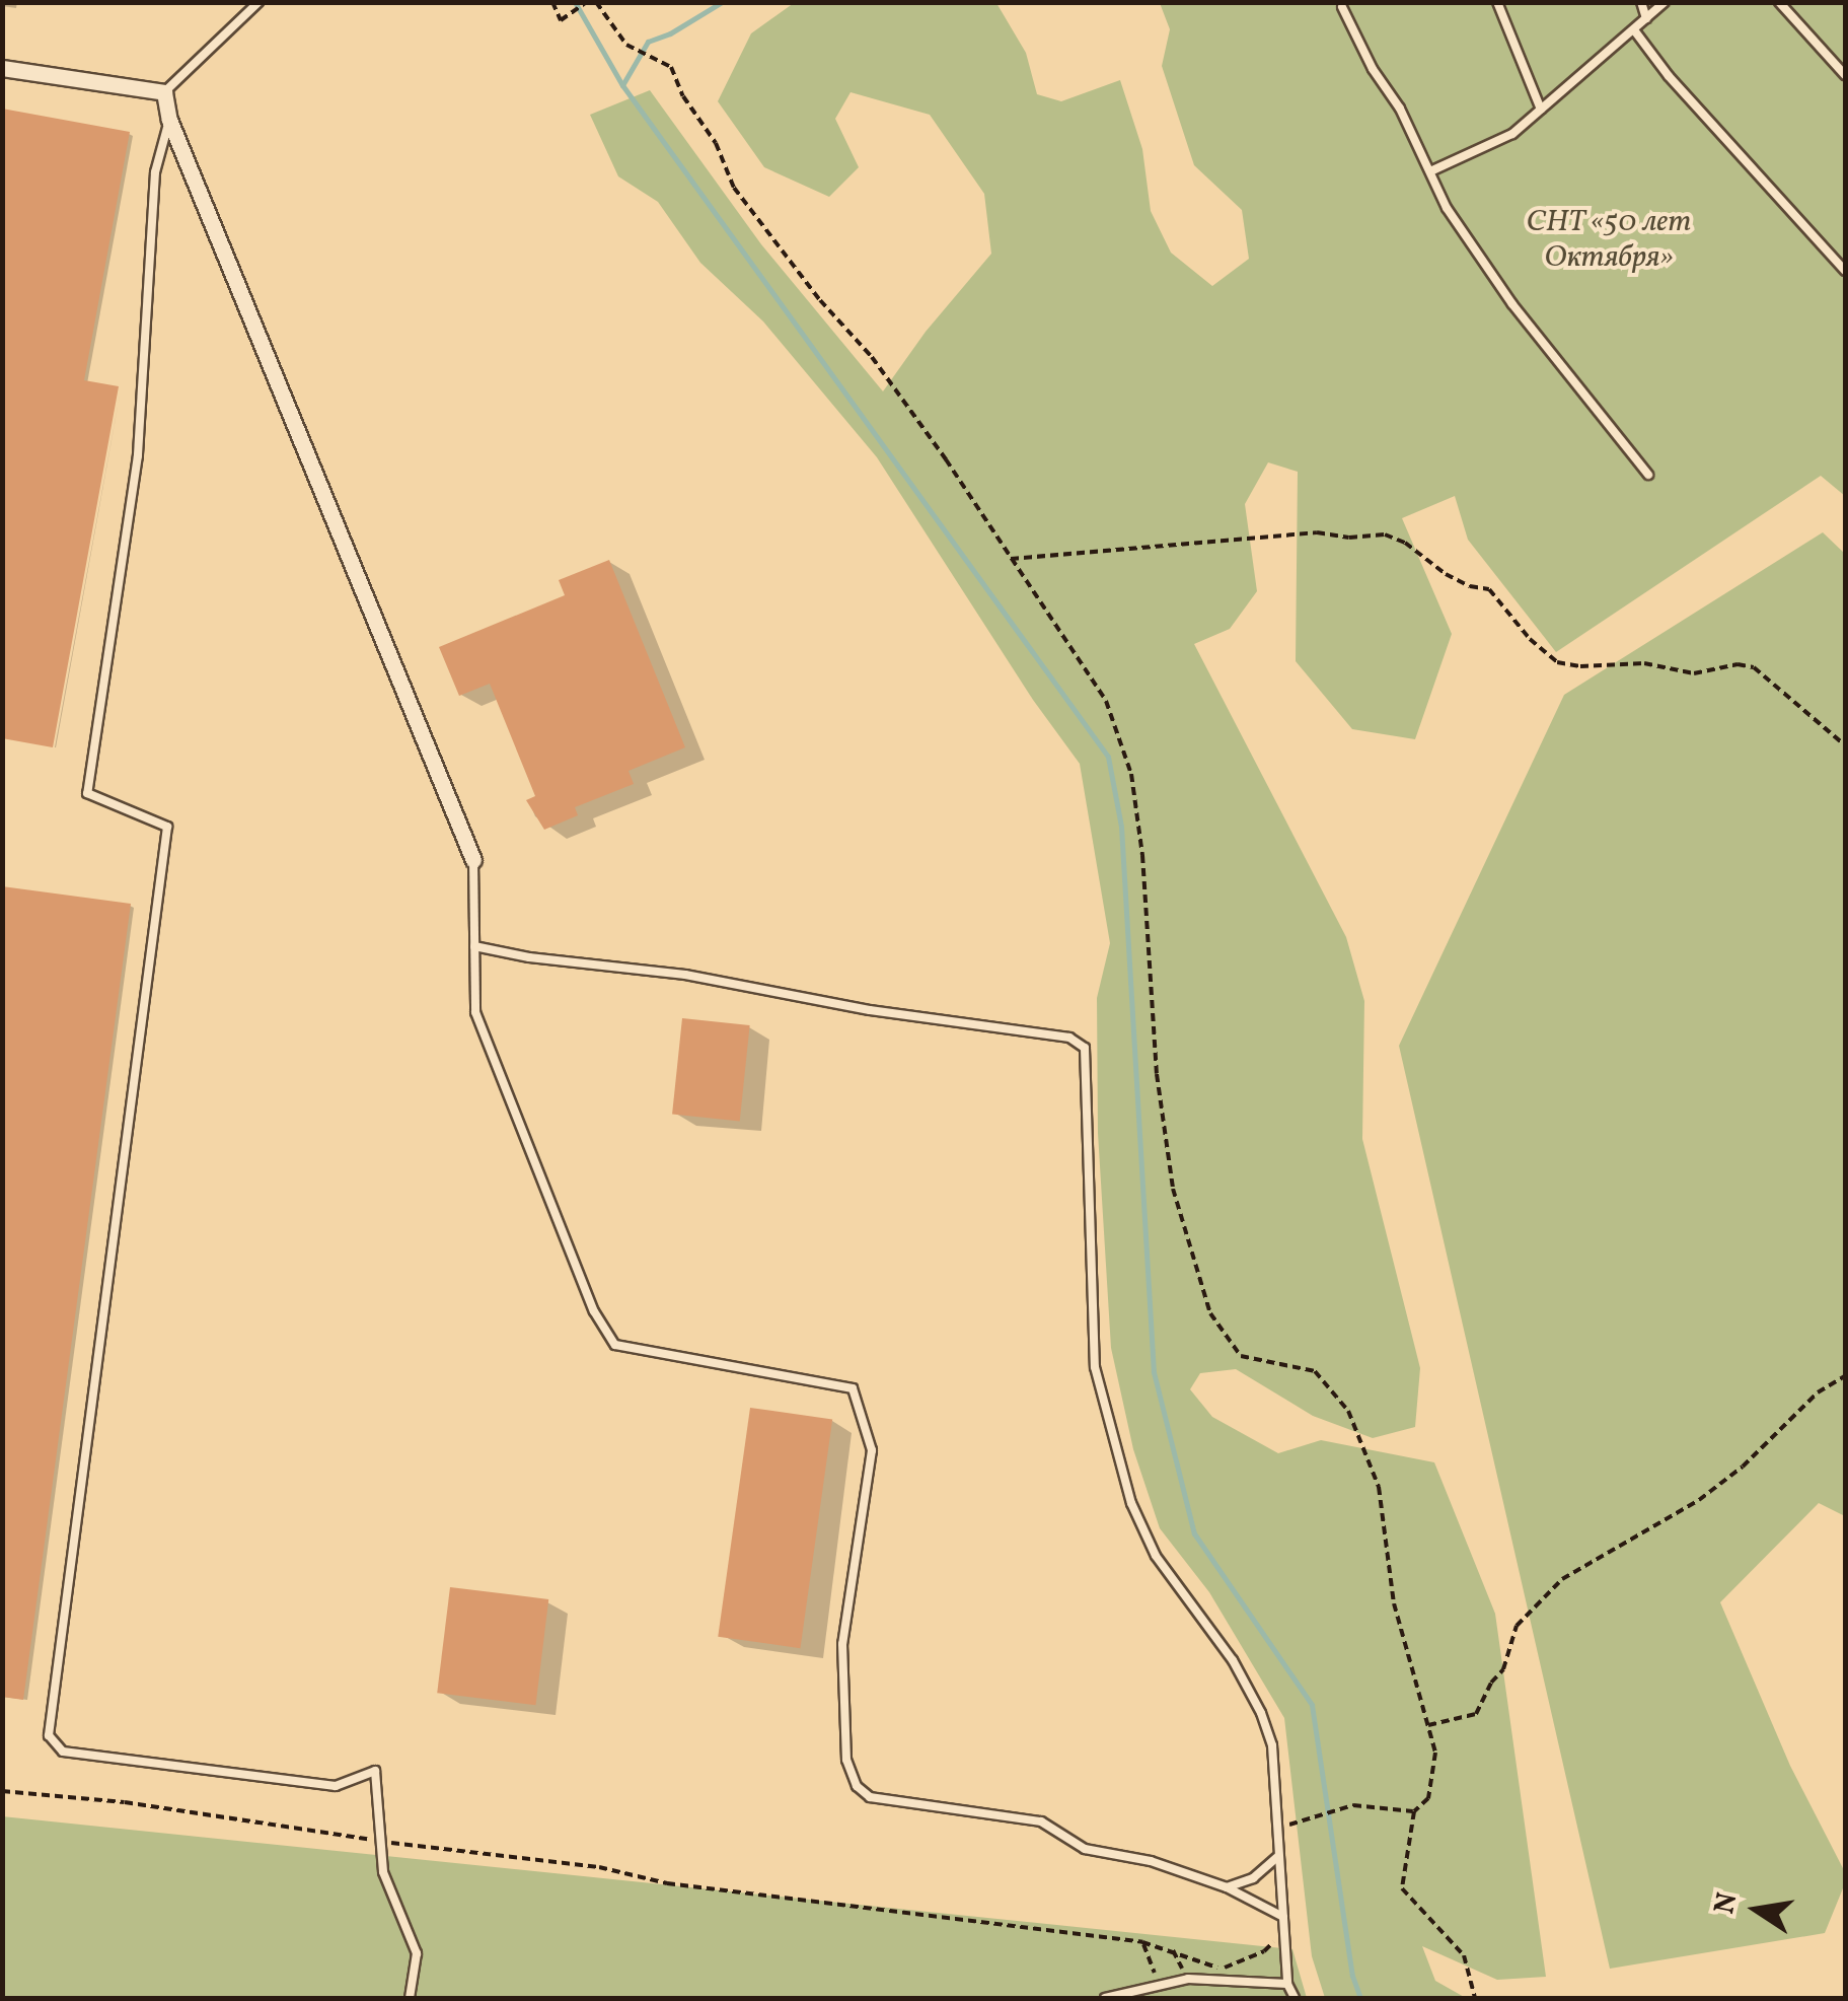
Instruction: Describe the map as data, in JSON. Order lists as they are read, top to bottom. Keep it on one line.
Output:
{"parks":["СНТ «50 лет Октября»"],"north":"left"}
